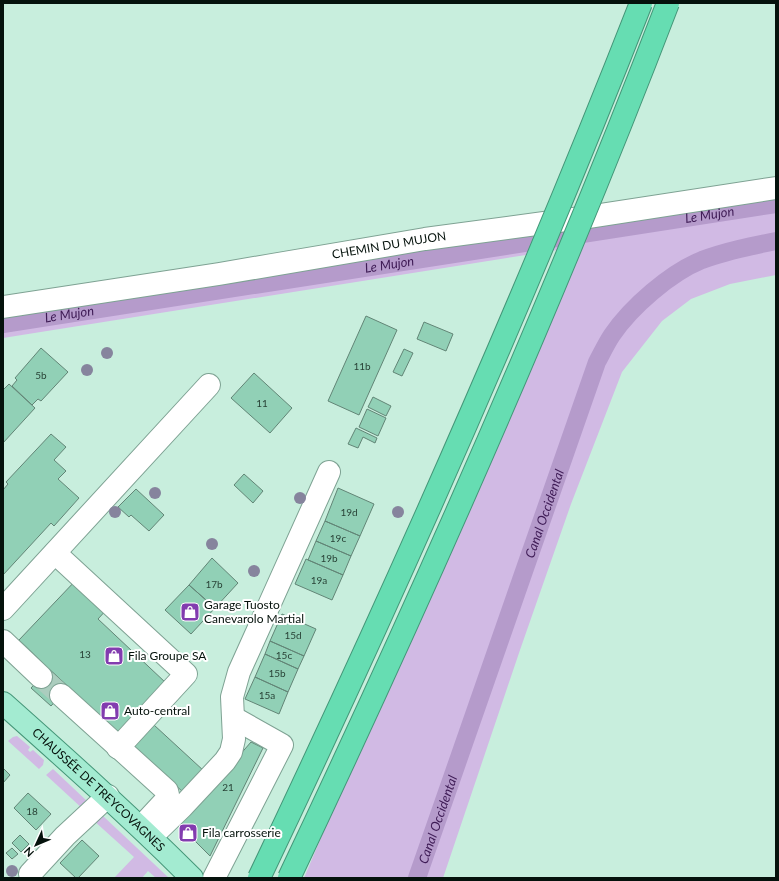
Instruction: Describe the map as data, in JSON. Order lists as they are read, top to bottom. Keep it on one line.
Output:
{"streets":{"main road":["CHAUSSÉE DE TREYCOVAGNES"],"street":["CHEMIN DU MUJON"]},"water":["Le Mujon","Canal Occidental"],"places":{"shop":["Garage Tuosto Canevarolo Martial","Fila Groupe SA","Auto-central","Fila carrosserie"]},"house_numbers":["11b","5b","11","19d","19c","19b","19a","17b","15d","13","15c","15b","15a","21","18"],"north":"bottom left"}
